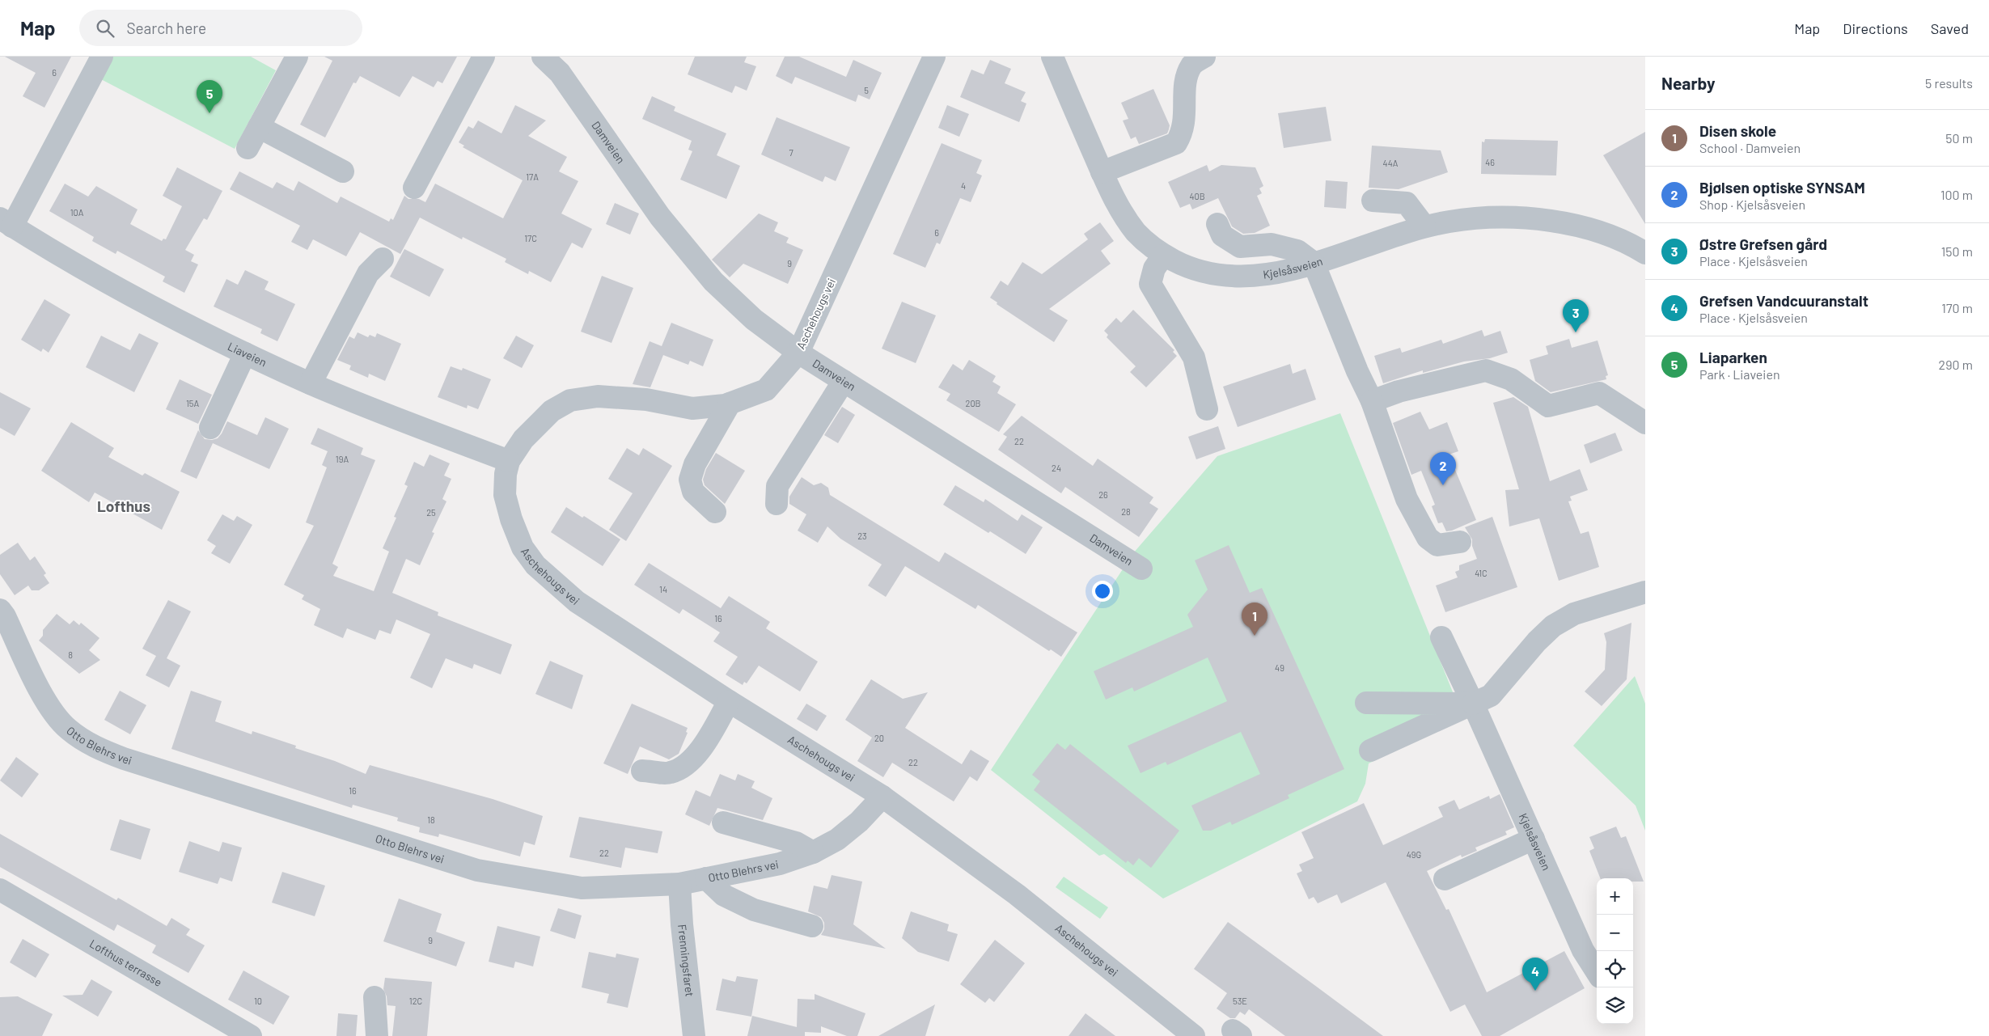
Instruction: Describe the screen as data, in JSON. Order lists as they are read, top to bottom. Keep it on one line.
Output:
{"streets":{"street":["Damveien","Kjelsåsveien","Aschehougs vei","Liaveien","Otto Blehrs vei","Frenningsfaret","Lofthus terrasse"]},"crossings":[["Damveien","Aschehougs vei"],["Aschehougs vei","Liaveien"],["Aschehougs vei","Otto Blehrs vei"],["Otto Blehrs vei","Frenningsfaret"]],"districts":["Lofthus"],"house_numbers":["6","5","7","46","44A","17A","4","40B","10A","6","17C","9","15A","20B","22","19A","24","26","28","25","23","41C","14","16","8","49","20","22","16","18","22","49G","9","10","12C","53E"],"page":{"header":"Map","search":"Search here","nav":["Map","Directions","Saved"],"heading":["Nearby","5 results"],"pins":["5","3","2","1","4"],"list":[{"mark":"1","name":"Disen skole","note":"School · Damveien","value":"50 m"},{"mark":"2","name":"Bjølsen optiske SYNSAM","note":"Shop · Kjelsåsveien","value":"100 m"},{"mark":"3","name":"Østre Grefsen gård","note":"Place · Kjelsåsveien","value":"150 m"},{"mark":"4","name":"Grefsen Vandcuuranstalt","note":"Place · Kjelsåsveien","value":"170 m"},{"mark":"5","name":"Liaparken","note":"Park · Liaveien","value":"290 m"}],"map_buttons":["+","−"]}}
